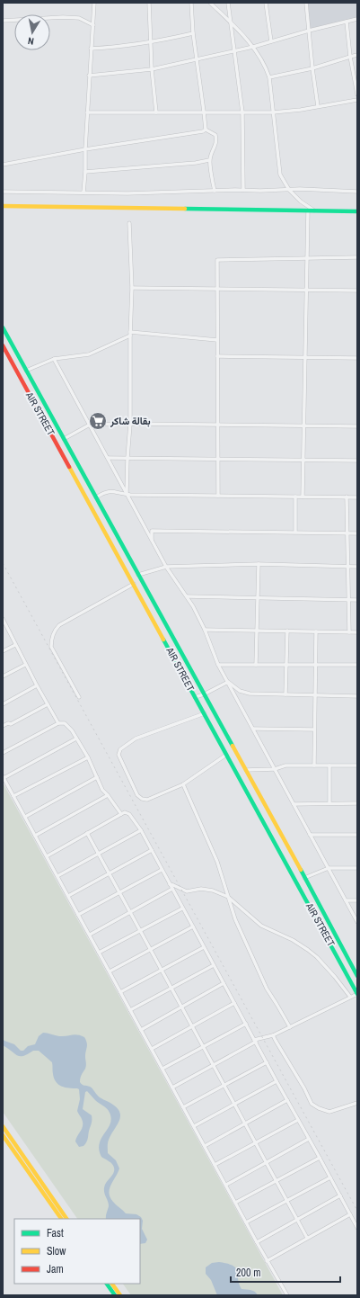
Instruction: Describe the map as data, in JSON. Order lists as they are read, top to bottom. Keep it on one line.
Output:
{"streets":{"main road":["AIR STREET"]},"places":{"supermarket":["بقالة شاكر"]},"legend":["Fast","Slow","Jam"],"scale_bar":"200 m","north":"bottom"}
